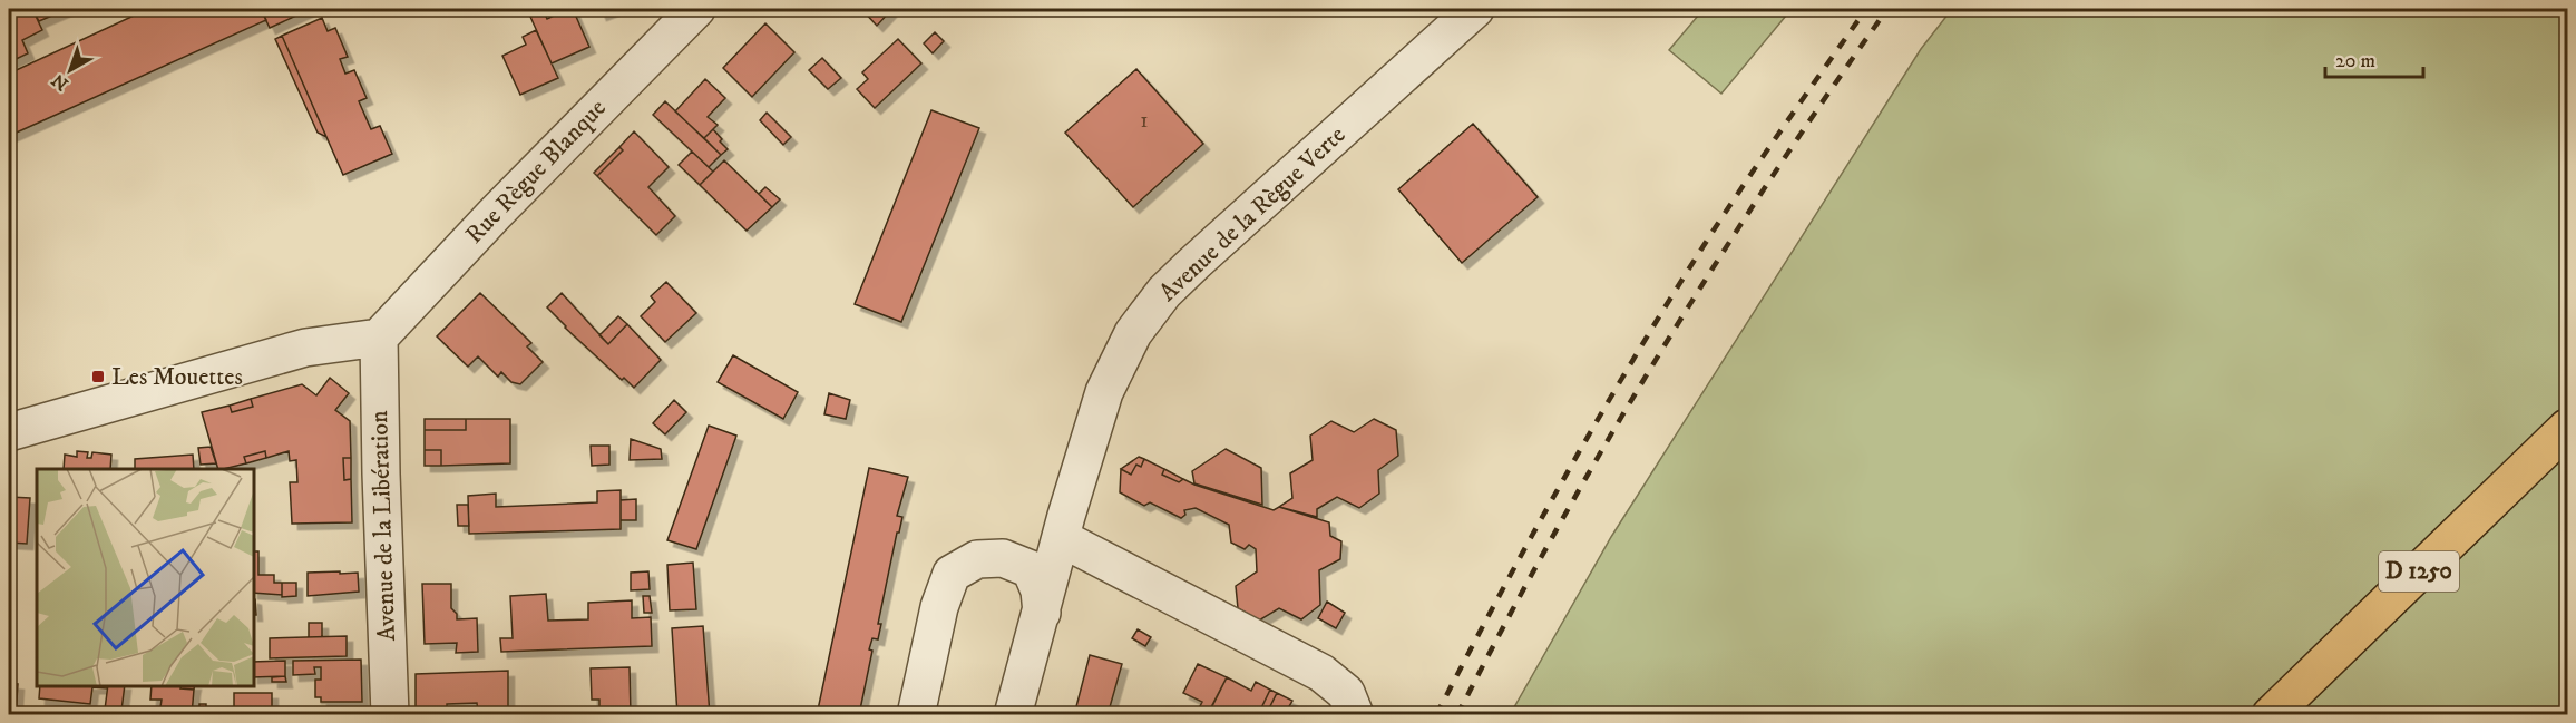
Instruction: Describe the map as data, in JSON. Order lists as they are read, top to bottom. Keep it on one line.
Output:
{"streets":{"main road":["D 1250"],"street":["Rue Règue Blanque","Avenue de la Règue Verte","Avenue de la Libération"]},"crossings":[["Rue Règue Blanque","Avenue de la Libération"]],"places":{"transit":["Les Mouettes"]},"house_numbers":["1"],"scale_bar":"20 m","north":"bottom left"}
